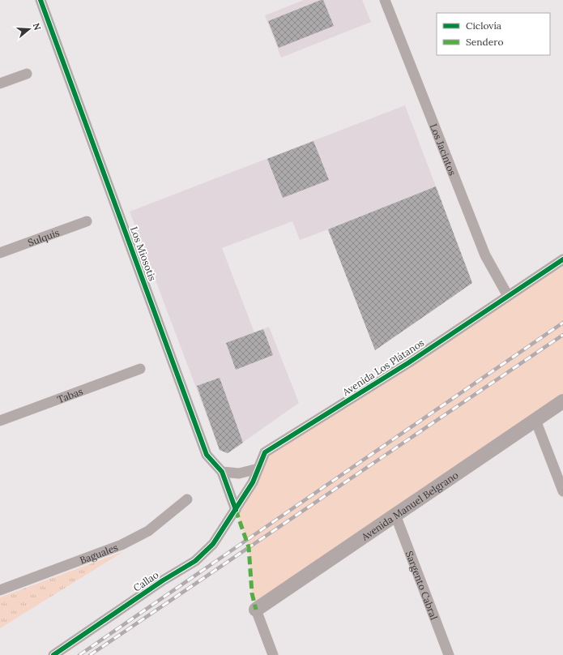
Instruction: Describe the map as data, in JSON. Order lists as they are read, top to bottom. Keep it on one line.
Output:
{"streets":{"main road":["Avenida Manuel Belgrano"],"street":["Los Jacintos","Sulquis","Los Miosotis","Avenida Los Plátanos","Tabas","Baguales","Callao","Sargento Cabral"]},"crossings":[["Los Jacintos","Avenida Los Plátanos"],["Los Miosotis","Avenida Los Plátanos"],["Los Miosotis","Callao"],["Avenida Los Plátanos","Callao"],["Avenida Manuel Belgrano","Sargento Cabral"]],"legend":["Ciclovía","Sendero"],"north":"right"}
